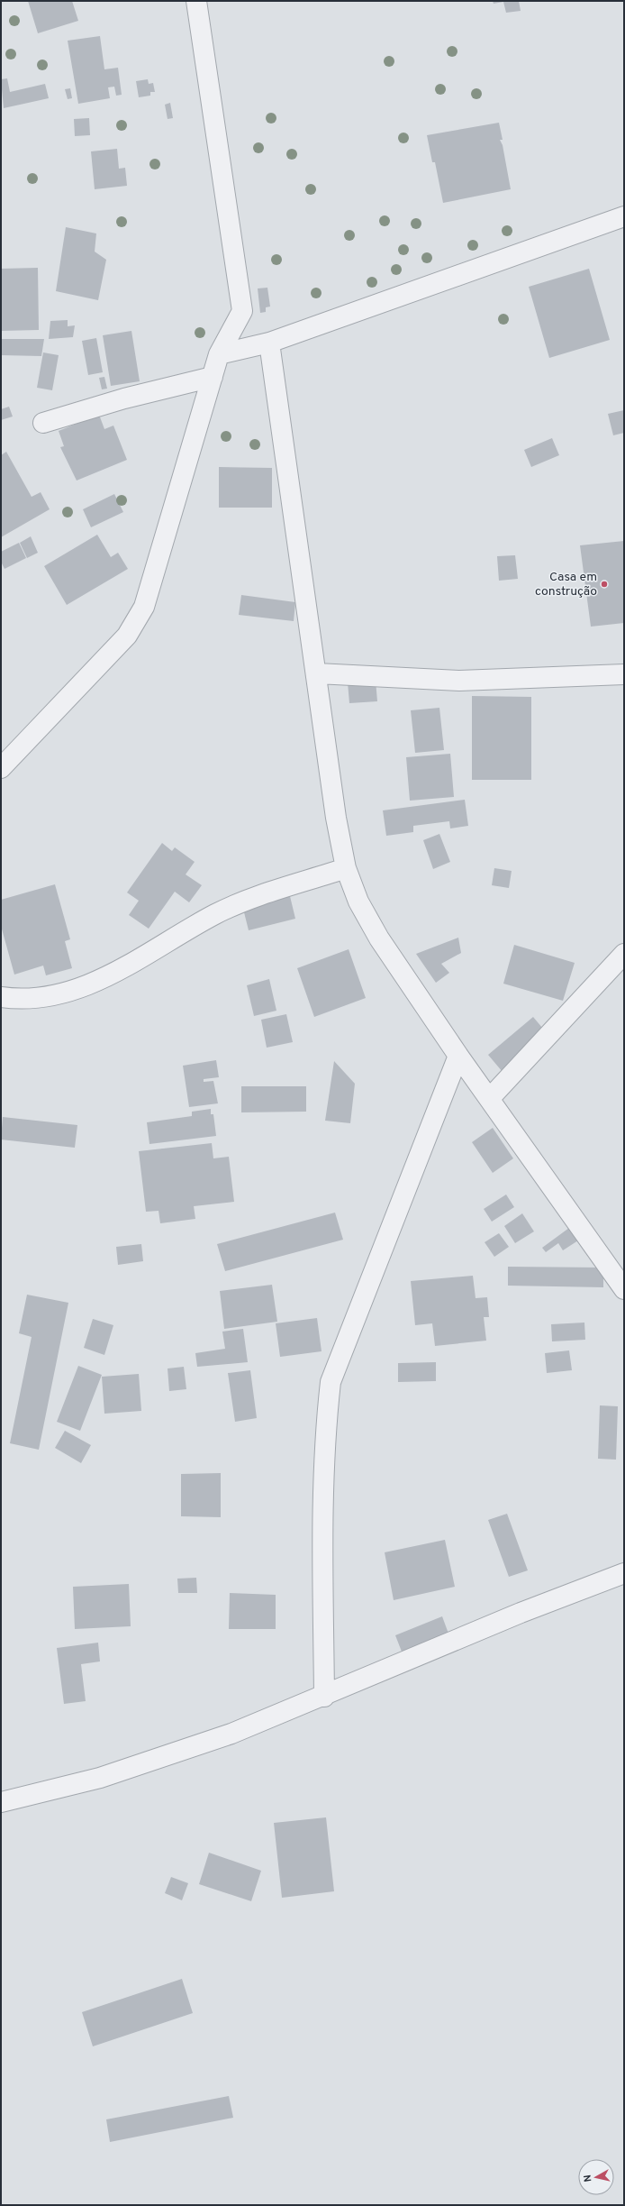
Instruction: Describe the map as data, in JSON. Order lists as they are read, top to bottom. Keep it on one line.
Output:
{"places":["Casa em construção"],"north":"left"}
